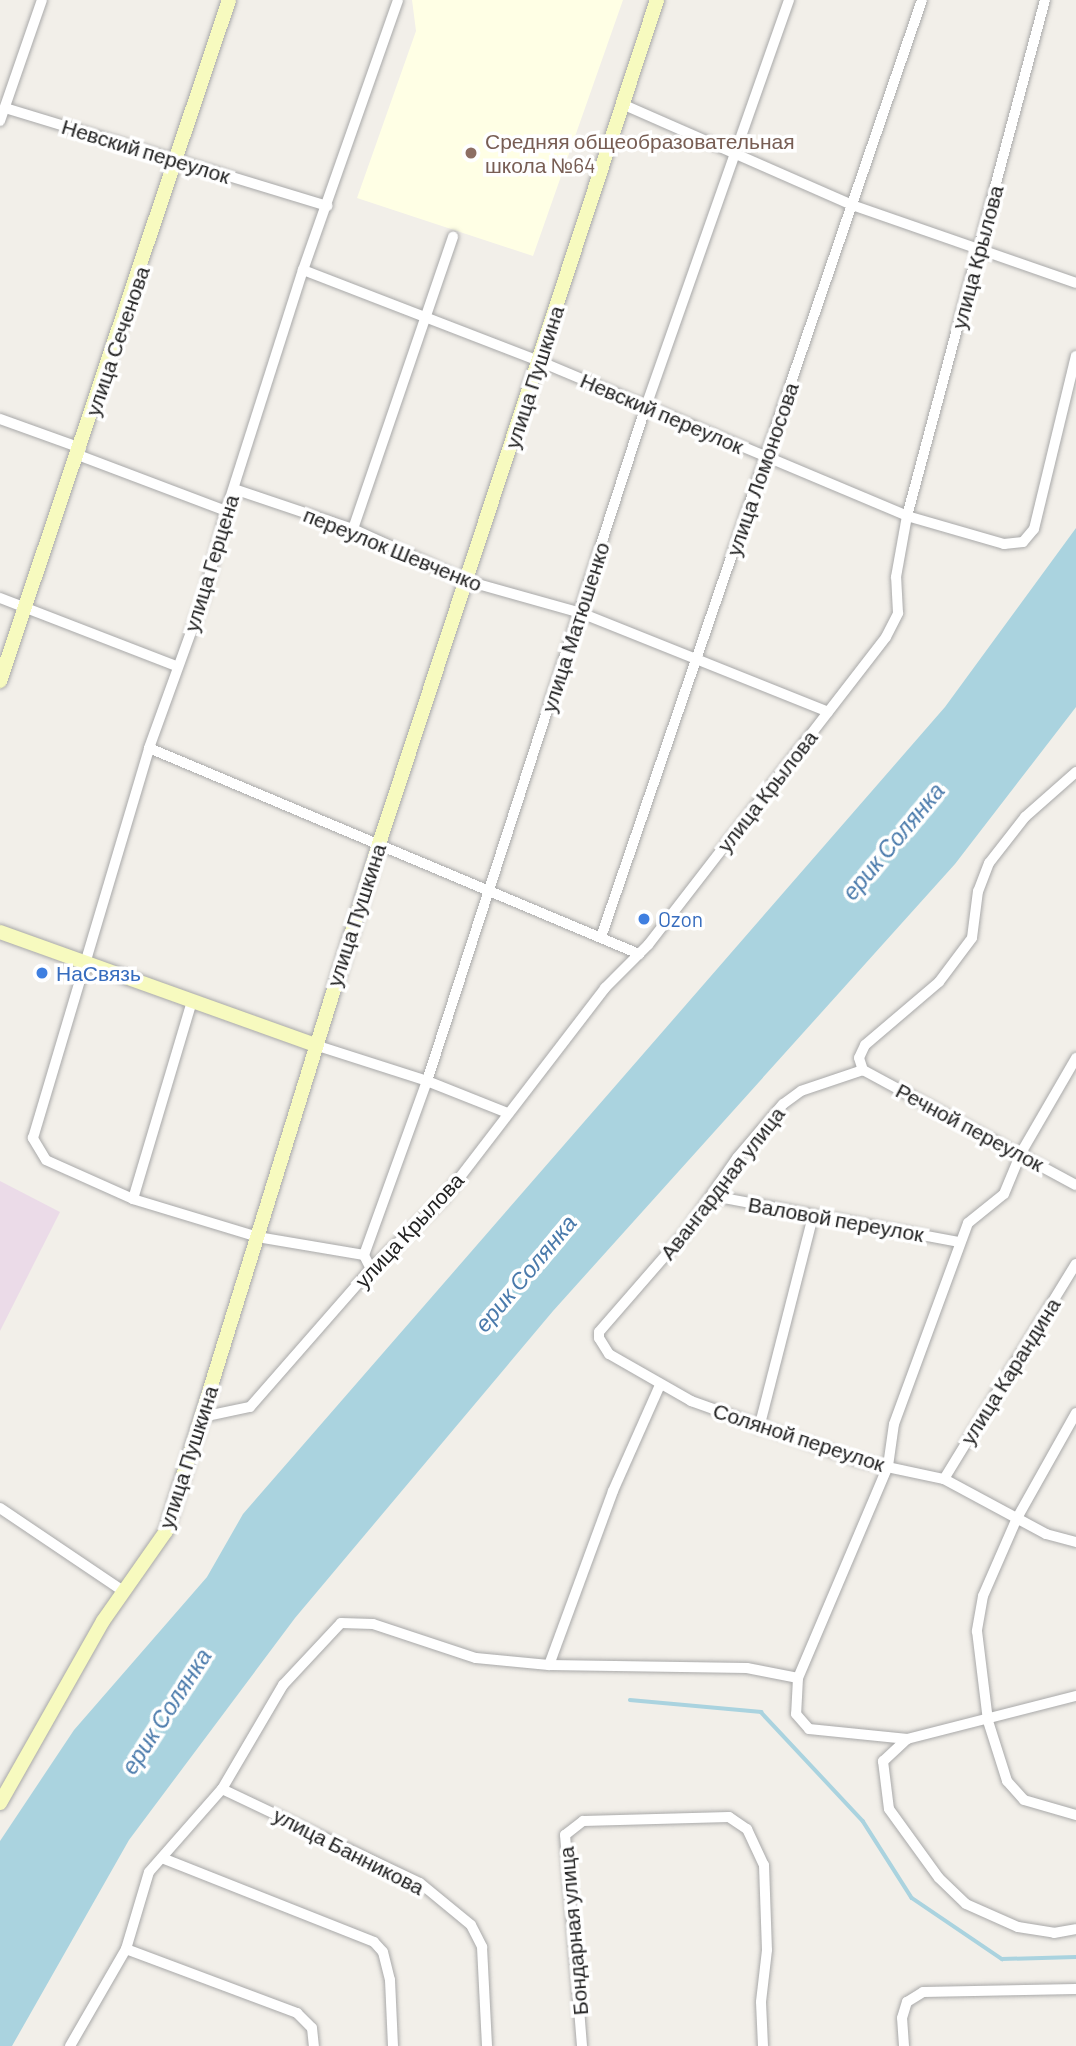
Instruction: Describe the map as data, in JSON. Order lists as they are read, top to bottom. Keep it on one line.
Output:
{"streets":{"main road":["улица Сеченова","улица Пушкина"],"street":["Невский переулок","улица Крылова","улица Ломоносова","переулок Шевченко","улица Герцена","улица Матюшенко","Речной переулок","Авангардная улица","Валовой переулок","улица Карандина","Соляной переулок","улица Банникова","Бондарная улица"]},"crossings":[["Невский переулок","улица Крылова"],["Невский переулок","улица Сеченова"],["Невский переулок","улица Пушкина"],["Невский переулок","улица Ломоносова"],["Невский переулок","улица Герцена"],["Невский переулок","улица Матюшенко"],["улица Крылова","улица Пушкина"],["улица Крылова","переулок Шевченко"],["улица Пушкина","переулок Шевченко"],["улица Ломоносова","переулок Шевченко"],["переулок Шевченко","улица Герцена"],["переулок Шевченко","улица Матюшенко"],["Речной переулок","Авангардная улица"],["Авангардная улица","Валовой переулок"],["Авангардная улица","Соляной переулок"],["улица Карандина","Соляной переулок"]],"water":["ерик Солянка"],"places":["Средняя общеобразовательная школа №64","Ozon","НаСвязь"]}
